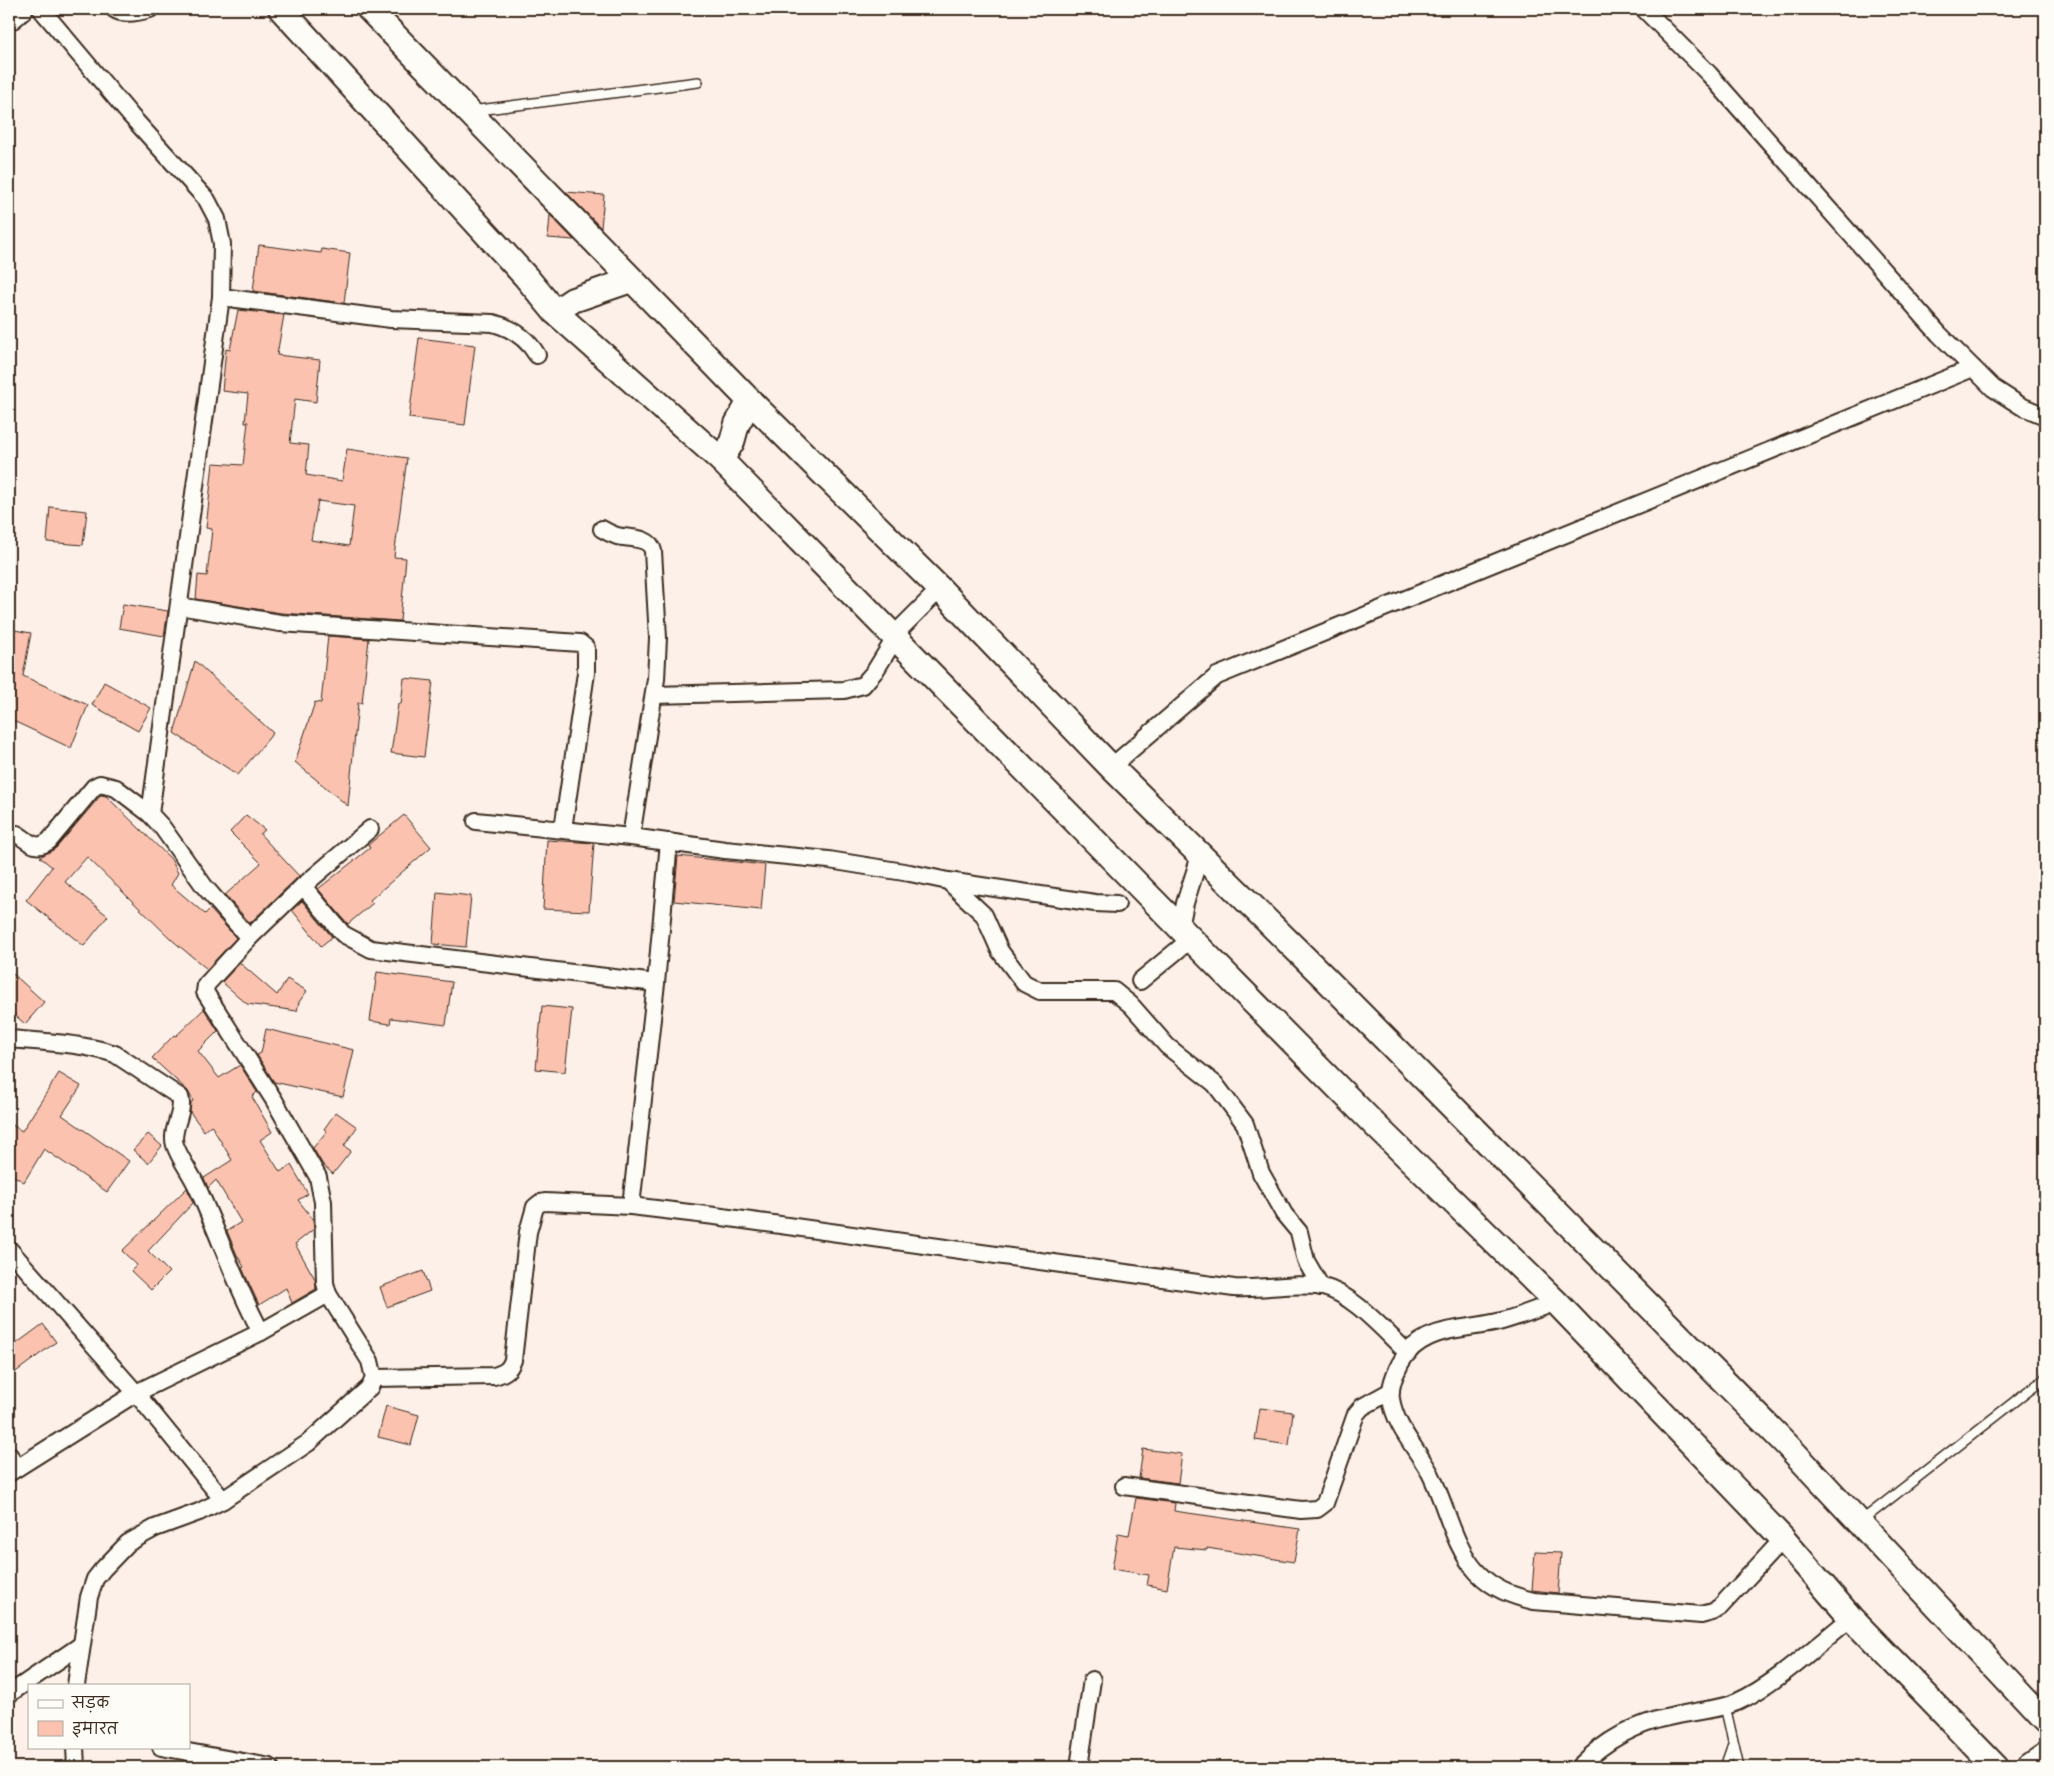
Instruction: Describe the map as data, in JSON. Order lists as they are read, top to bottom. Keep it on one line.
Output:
{"legend":["सड़क","इमारत"]}
